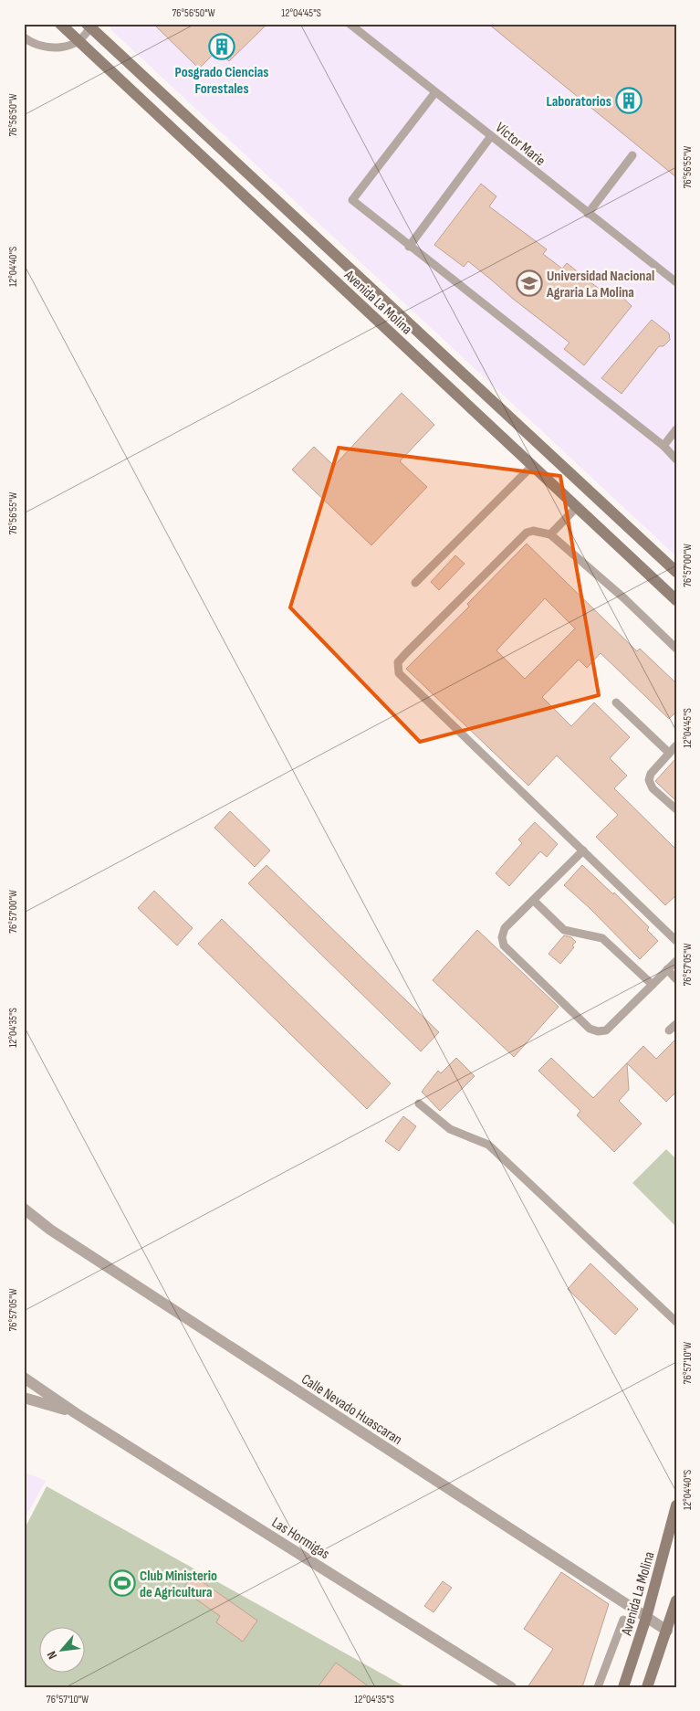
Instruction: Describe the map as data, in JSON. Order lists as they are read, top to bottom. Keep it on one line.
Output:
{"streets":{"main road":["Avenida La Molina"],"street":["Calle Nevado Huascaran","Las Hormigas"],"lane":["Víctor Marie"]},"crossings":[["Avenida La Molina","Calle Nevado Huascaran"]],"places":{"building":["Posgrado Ciencias Forestales","Laboratorios"],"school or university":["Universidad Nacional Agraria La Molina"],"sports":["Club Ministerio de Agricultura"]},"north":"bottom left","coordinates":["76°56'50\"W","12°04'45\"S","76°56'55\"W","12°04'40\"S","76°57'00\"W","76°57'05\"W","12°04'35\"S","76°57'10\"W"]}
